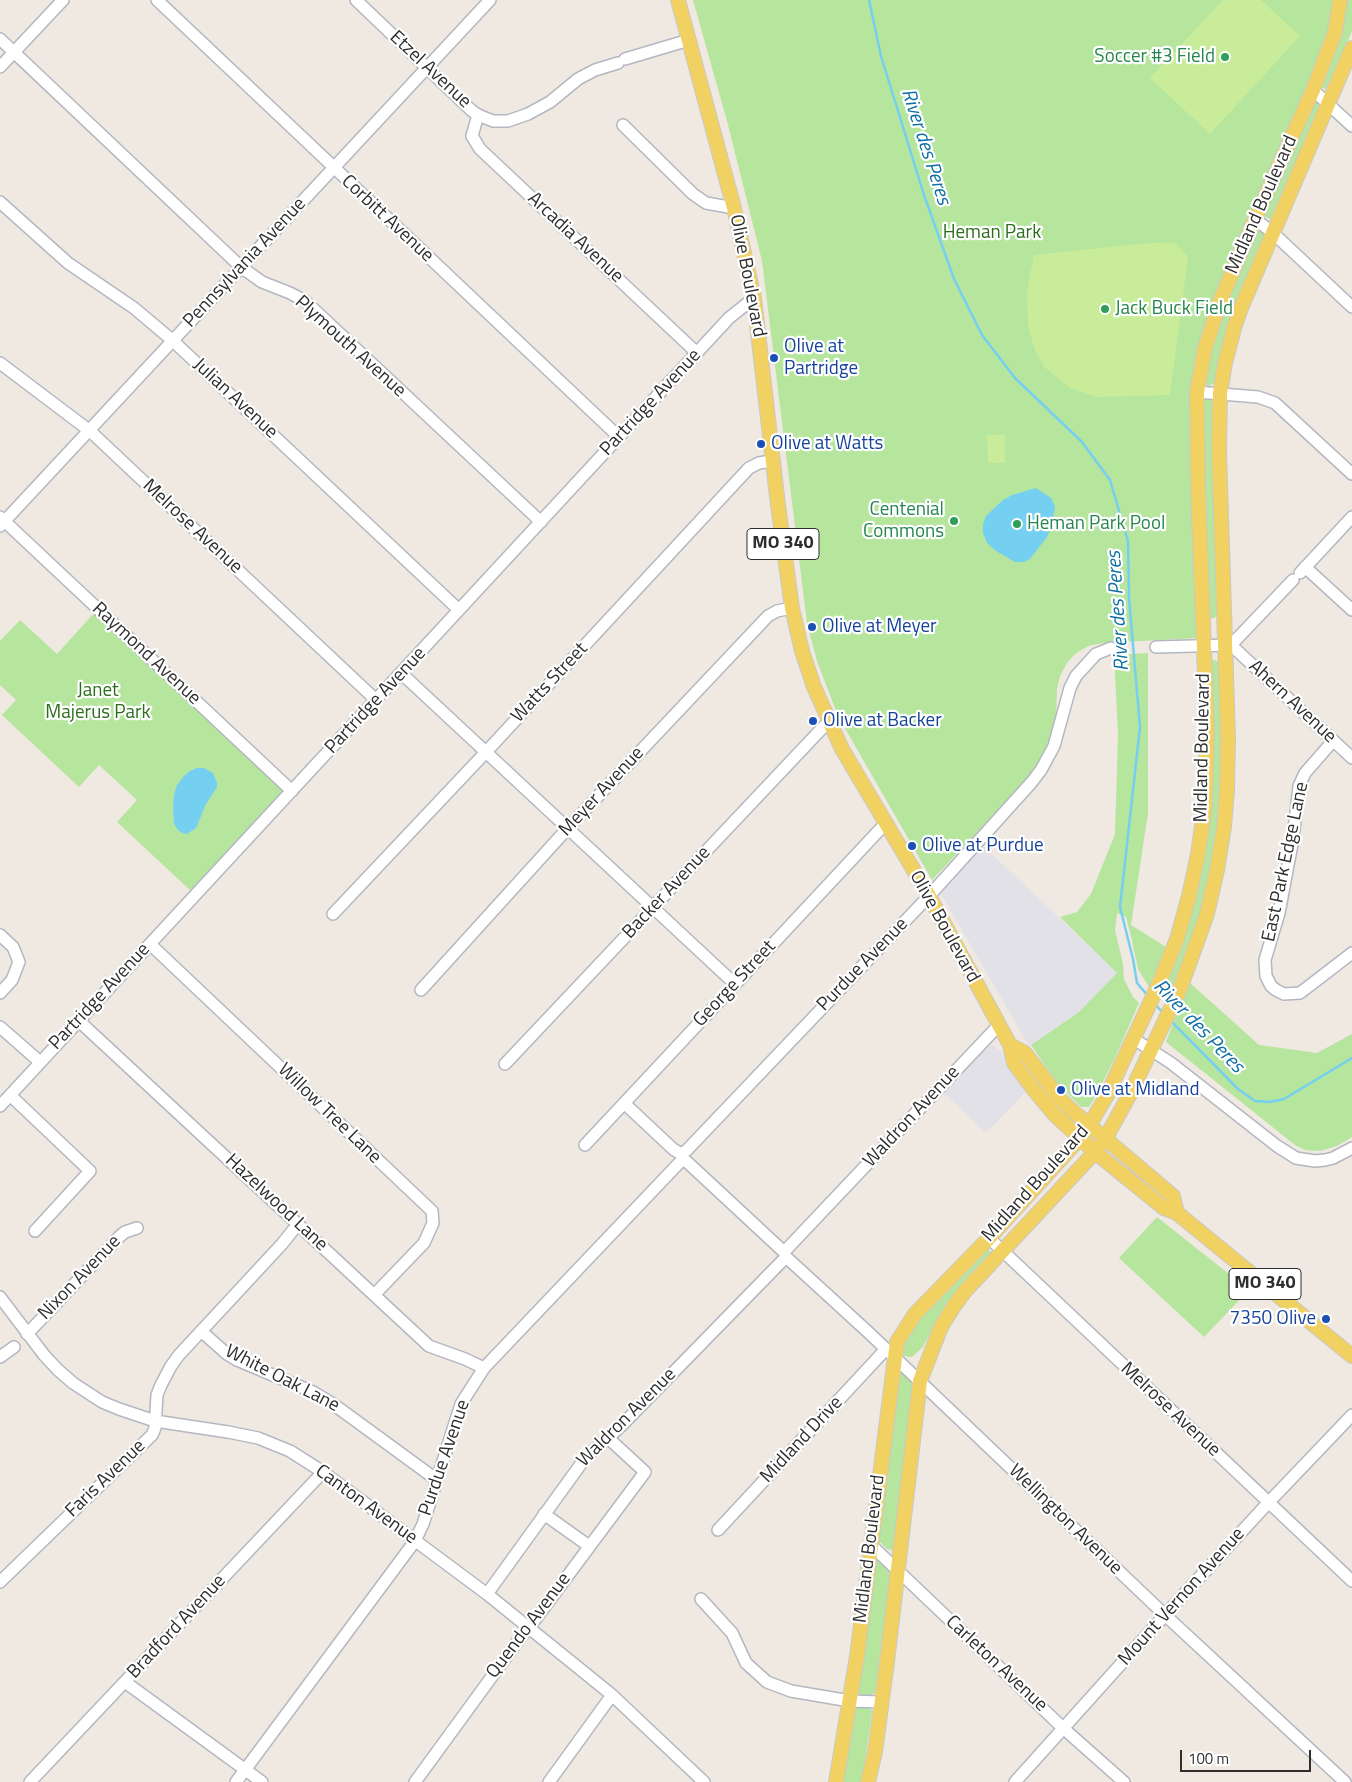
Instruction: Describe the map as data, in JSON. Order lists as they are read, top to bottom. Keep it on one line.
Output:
{"streets":{"main road":["Midland Boulevard","Olive Boulevard","MO 340"],"street":["Etzel Avenue","Corbitt Avenue","Arcadia Avenue","Pennsylvania Avenue","Plymouth Avenue","Julian Avenue","Partridge Avenue","Melrose Avenue","Raymond Avenue","Watts Street","Ahern Avenue","Meyer Avenue","East Park Edge Lane","Backer Avenue","Purdue Avenue","George Street","Willow Tree Lane","Waldron Avenue","Hazelwood Lane","Nixon Avenue","White Oak Lane","Midland Drive","Faris Avenue","Canton Avenue","Wellington Avenue","Mount Vernon Avenue","Quendo Avenue","Bradford Avenue","Carleton Avenue"]},"crossings":[["Etzel Avenue","Arcadia Avenue"],["Etzel Avenue","Pennsylvania Avenue"],["Etzel Avenue","Olive Boulevard"],["Midland Boulevard","Olive Boulevard"],["Midland Boulevard","Melrose Avenue"],["Midland Boulevard","Ahern Avenue"],["Midland Boulevard","Midland Drive"],["Midland Boulevard","Wellington Avenue"],["Midland Boulevard","Carleton Avenue"],["Corbitt Avenue","Pennsylvania Avenue"],["Corbitt Avenue","Partridge Avenue"],["Arcadia Avenue","Partridge Avenue"],["Pennsylvania Avenue","Plymouth Avenue"],["Pennsylvania Avenue","Julian Avenue"],["Pennsylvania Avenue","Melrose Avenue"],["Pennsylvania Avenue","Raymond Avenue"],["Olive Boulevard","Partridge Avenue"],["Olive Boulevard","Watts Street"],["Olive Boulevard","Meyer Avenue"],["Olive Boulevard","Backer Avenue"],["Olive Boulevard","Purdue Avenue"],["Olive Boulevard","George Street"],["Olive Boulevard","Waldron Avenue"],["Plymouth Avenue","Partridge Avenue"],["Julian Avenue","Partridge Avenue"],["Partridge Avenue","Melrose Avenue"],["Partridge Avenue","Raymond Avenue"],["Partridge Avenue","Willow Tree Lane"],["Partridge Avenue","Hazelwood Lane"],["Melrose Avenue","Mount Vernon Avenue"],["Ahern Avenue","East Park Edge Lane"],["Purdue Avenue","Hazelwood Lane"],["Purdue Avenue","White Oak Lane"],["Purdue Avenue","Canton Avenue"],["Purdue Avenue","Wellington Avenue"],["George Street","Wellington Avenue"],["Willow Tree Lane","Hazelwood Lane"],["Waldron Avenue","Canton Avenue"],["Waldron Avenue","Wellington Avenue"],["Waldron Avenue","Quendo Avenue"],["Hazelwood Lane","Faris Avenue"],["Nixon Avenue","Canton Avenue"],["White Oak Lane","Faris Avenue"],["Midland Drive","Wellington Avenue"],["Faris Avenue","Canton Avenue"],["Canton Avenue","Quendo Avenue"],["Canton Avenue","Bradford Avenue"],["Wellington Avenue","Mount Vernon Avenue"],["Mount Vernon Avenue","Carleton Avenue"]],"water":["River des Peres"],"parks":["Heman Park","Janet Majerus Park"],"places":["Soccer #3 Field","Jack Buck Field","Olive at Partridge","Olive at Watts","Centenial Commons","Heman Park Pool","Olive at Meyer","Olive at Backer","Olive at Purdue","Olive at Midland","7350 Olive"],"scale_bar":"100 m"}
